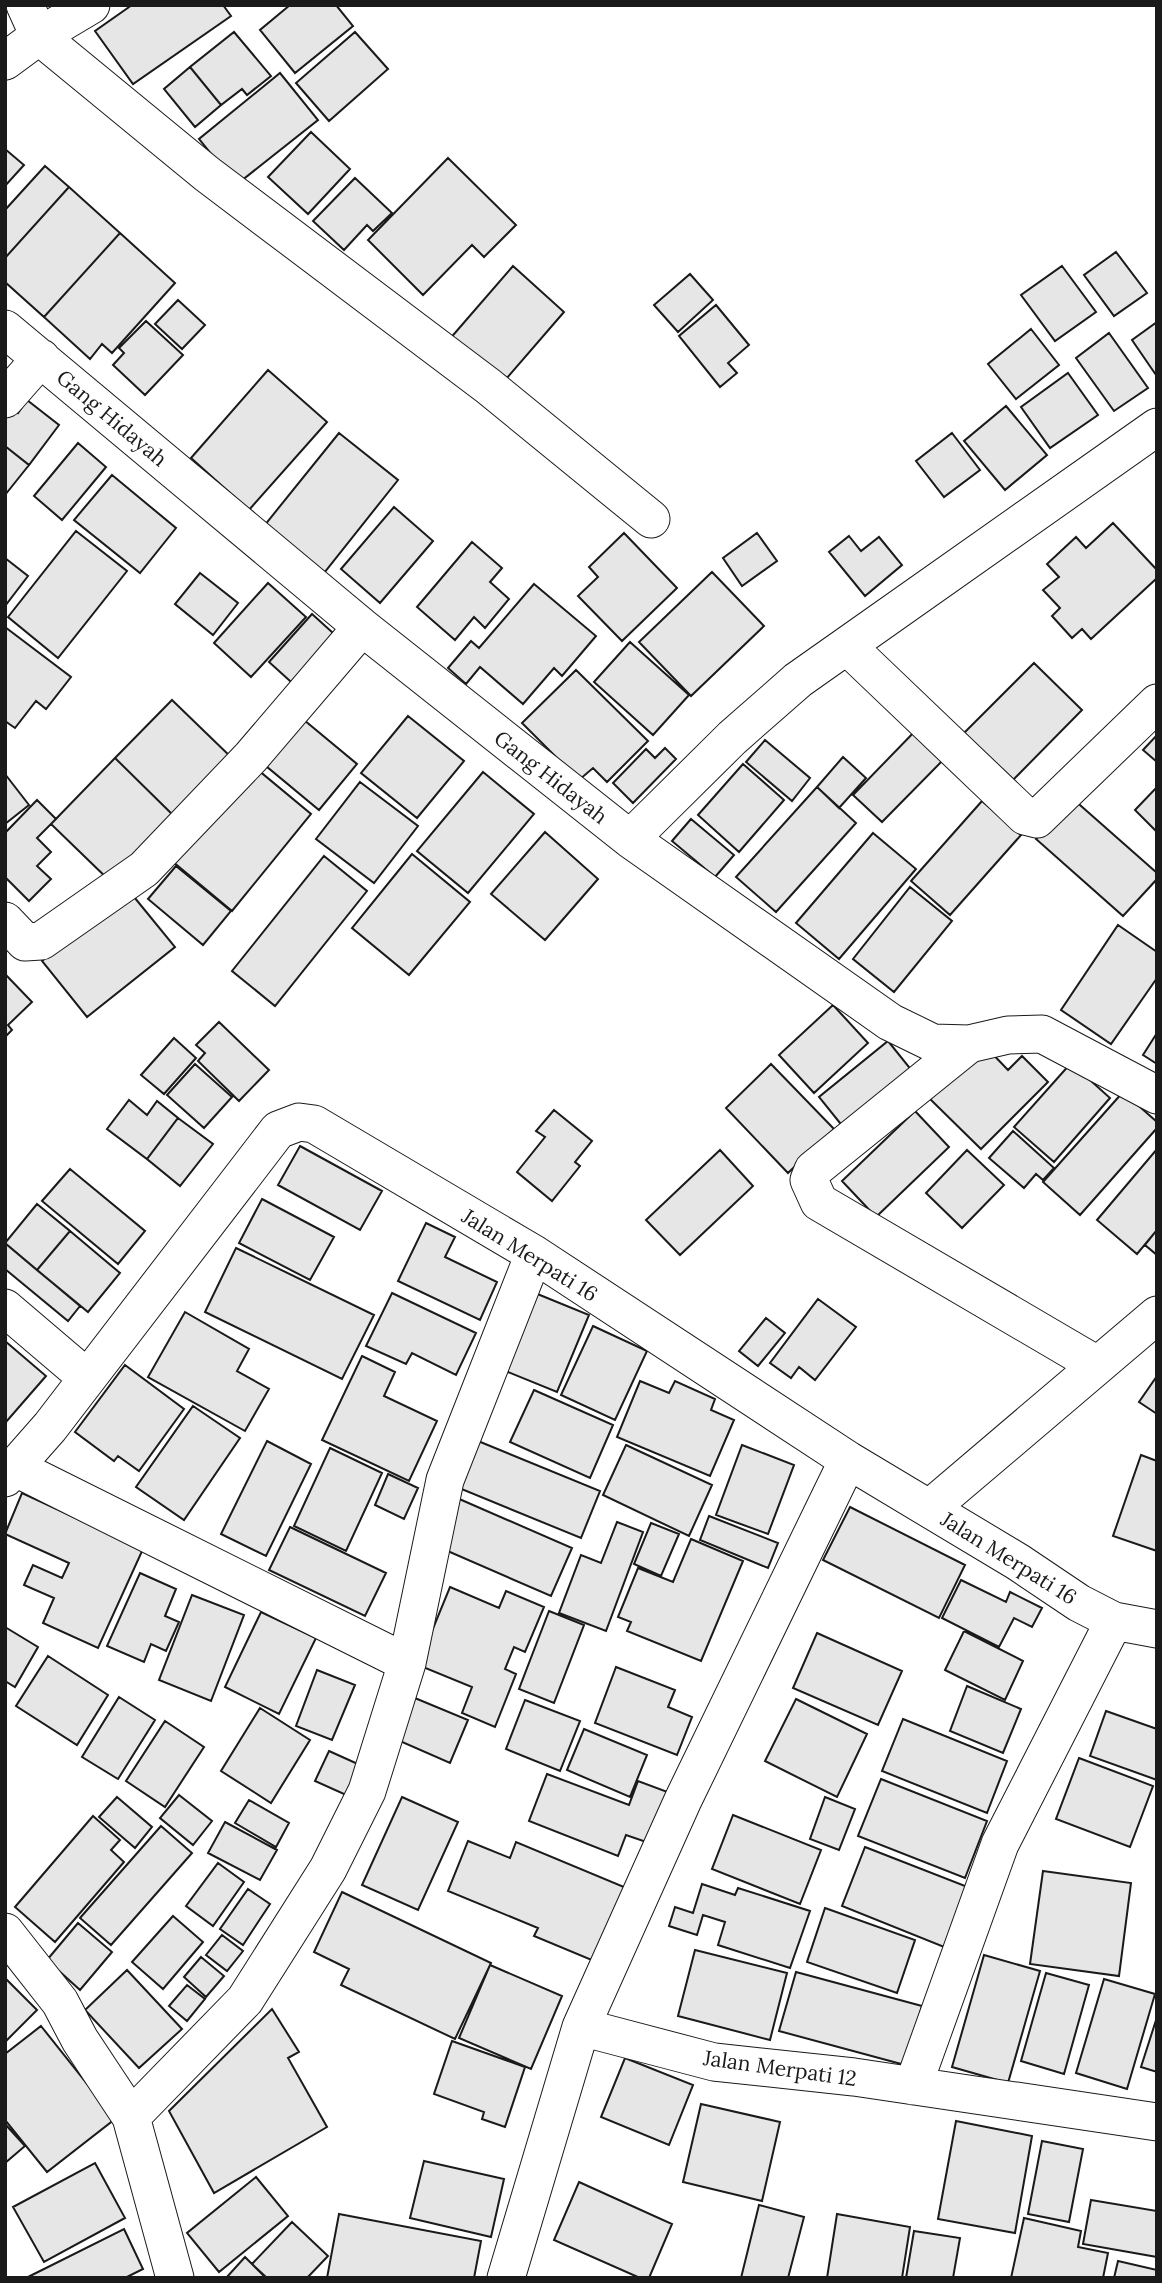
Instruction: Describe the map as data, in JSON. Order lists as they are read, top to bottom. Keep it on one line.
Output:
{"streets":{"street":["Gang Hidayah","Jalan Merpati 16","Jalan Merpati 12"]}}
